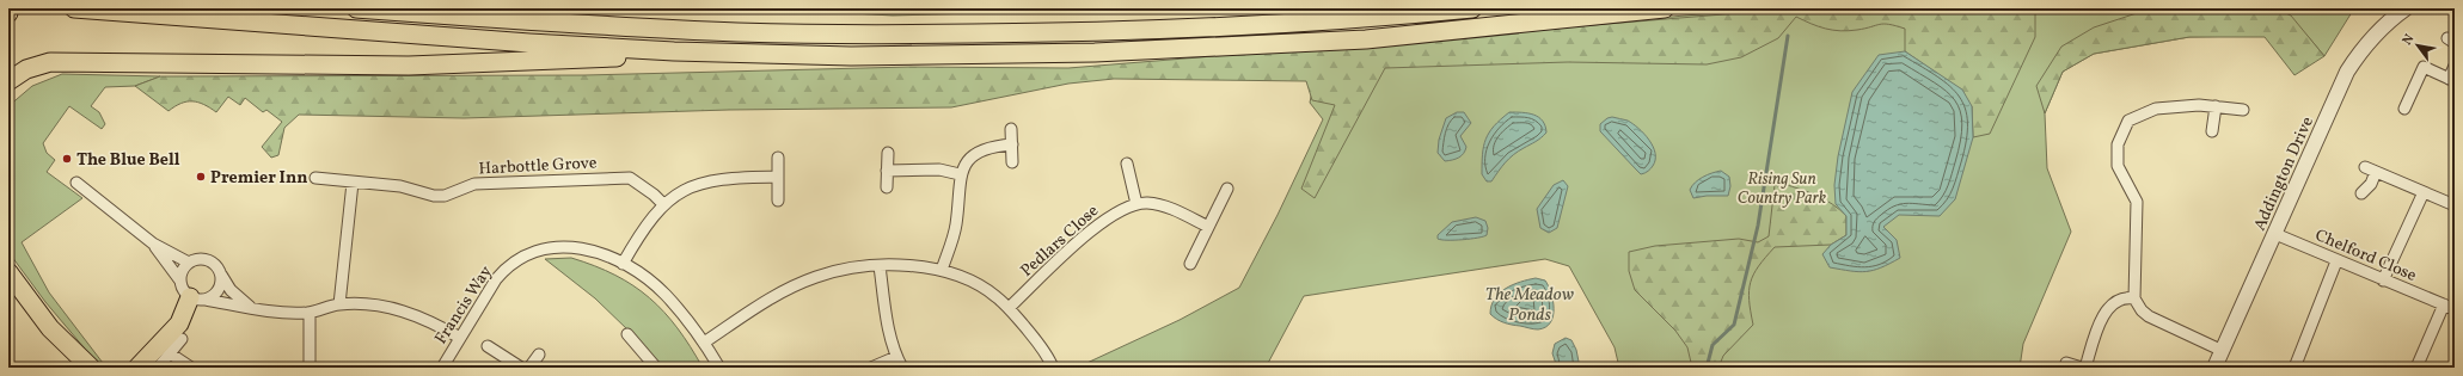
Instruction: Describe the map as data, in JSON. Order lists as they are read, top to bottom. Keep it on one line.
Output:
{"streets":{"street":["Harbottle Grove","Addington Drive","Pedlars Close","Chelford Close","Francis Way"]},"crossings":[["Addington Drive","Chelford Close"]],"water":["The Meadow Ponds"],"parks":["Rising Sun Country Park"],"places":["The Blue Bell","Premier Inn"],"north":"top left"}
